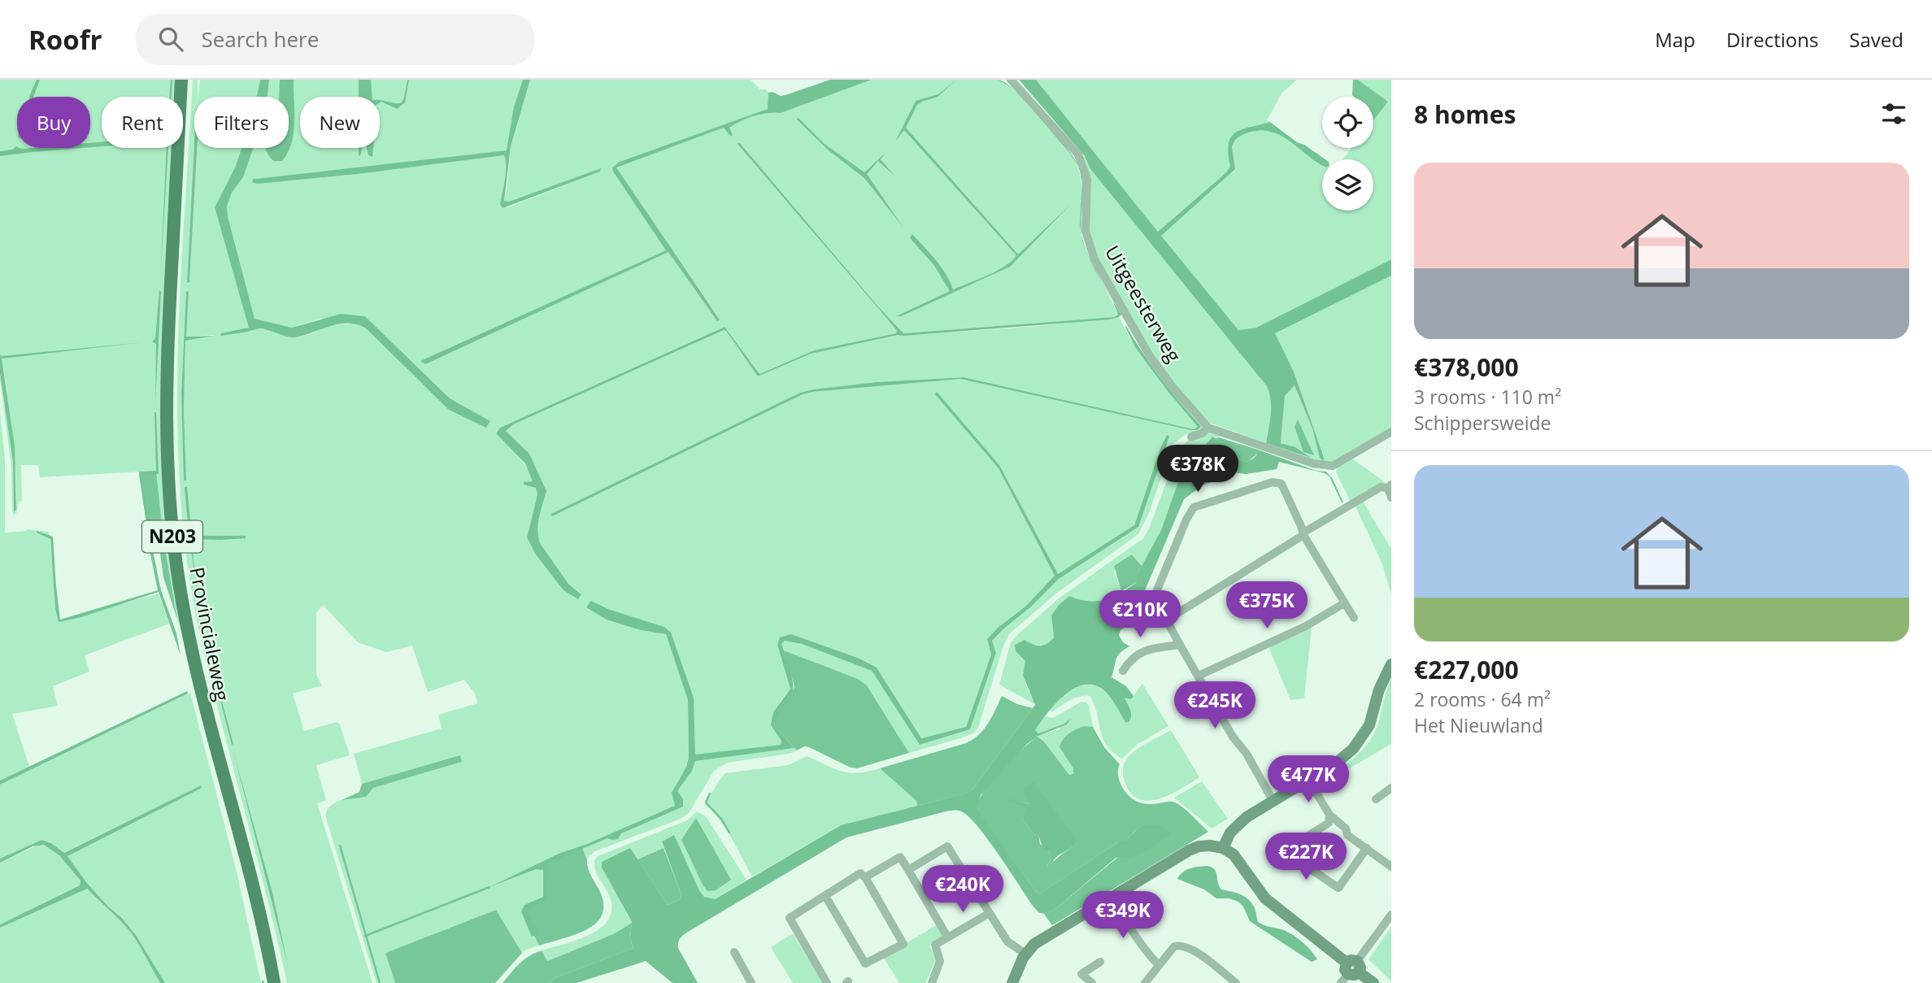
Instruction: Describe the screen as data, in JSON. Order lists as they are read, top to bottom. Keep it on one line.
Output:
{"streets":{"main road":["N203","Provincialeweg"],"street":["Uitgeesterweg"]},"page":{"header":"Roofr","search":"Search here","nav":["Map","Directions","Saved"],"heading":"8 homes","chip":["Buy","Rent","Filters","New"],"list":[{"name":"€378,000","note":"3 rooms · 110 m² · Schippersweide"},{"name":"€227,000","note":"2 rooms · 64 m² · Het Nieuwland"}],"price":["€378K","€375K","€210K","€245K","€477K","€227K","€240K","€349K"]}}
